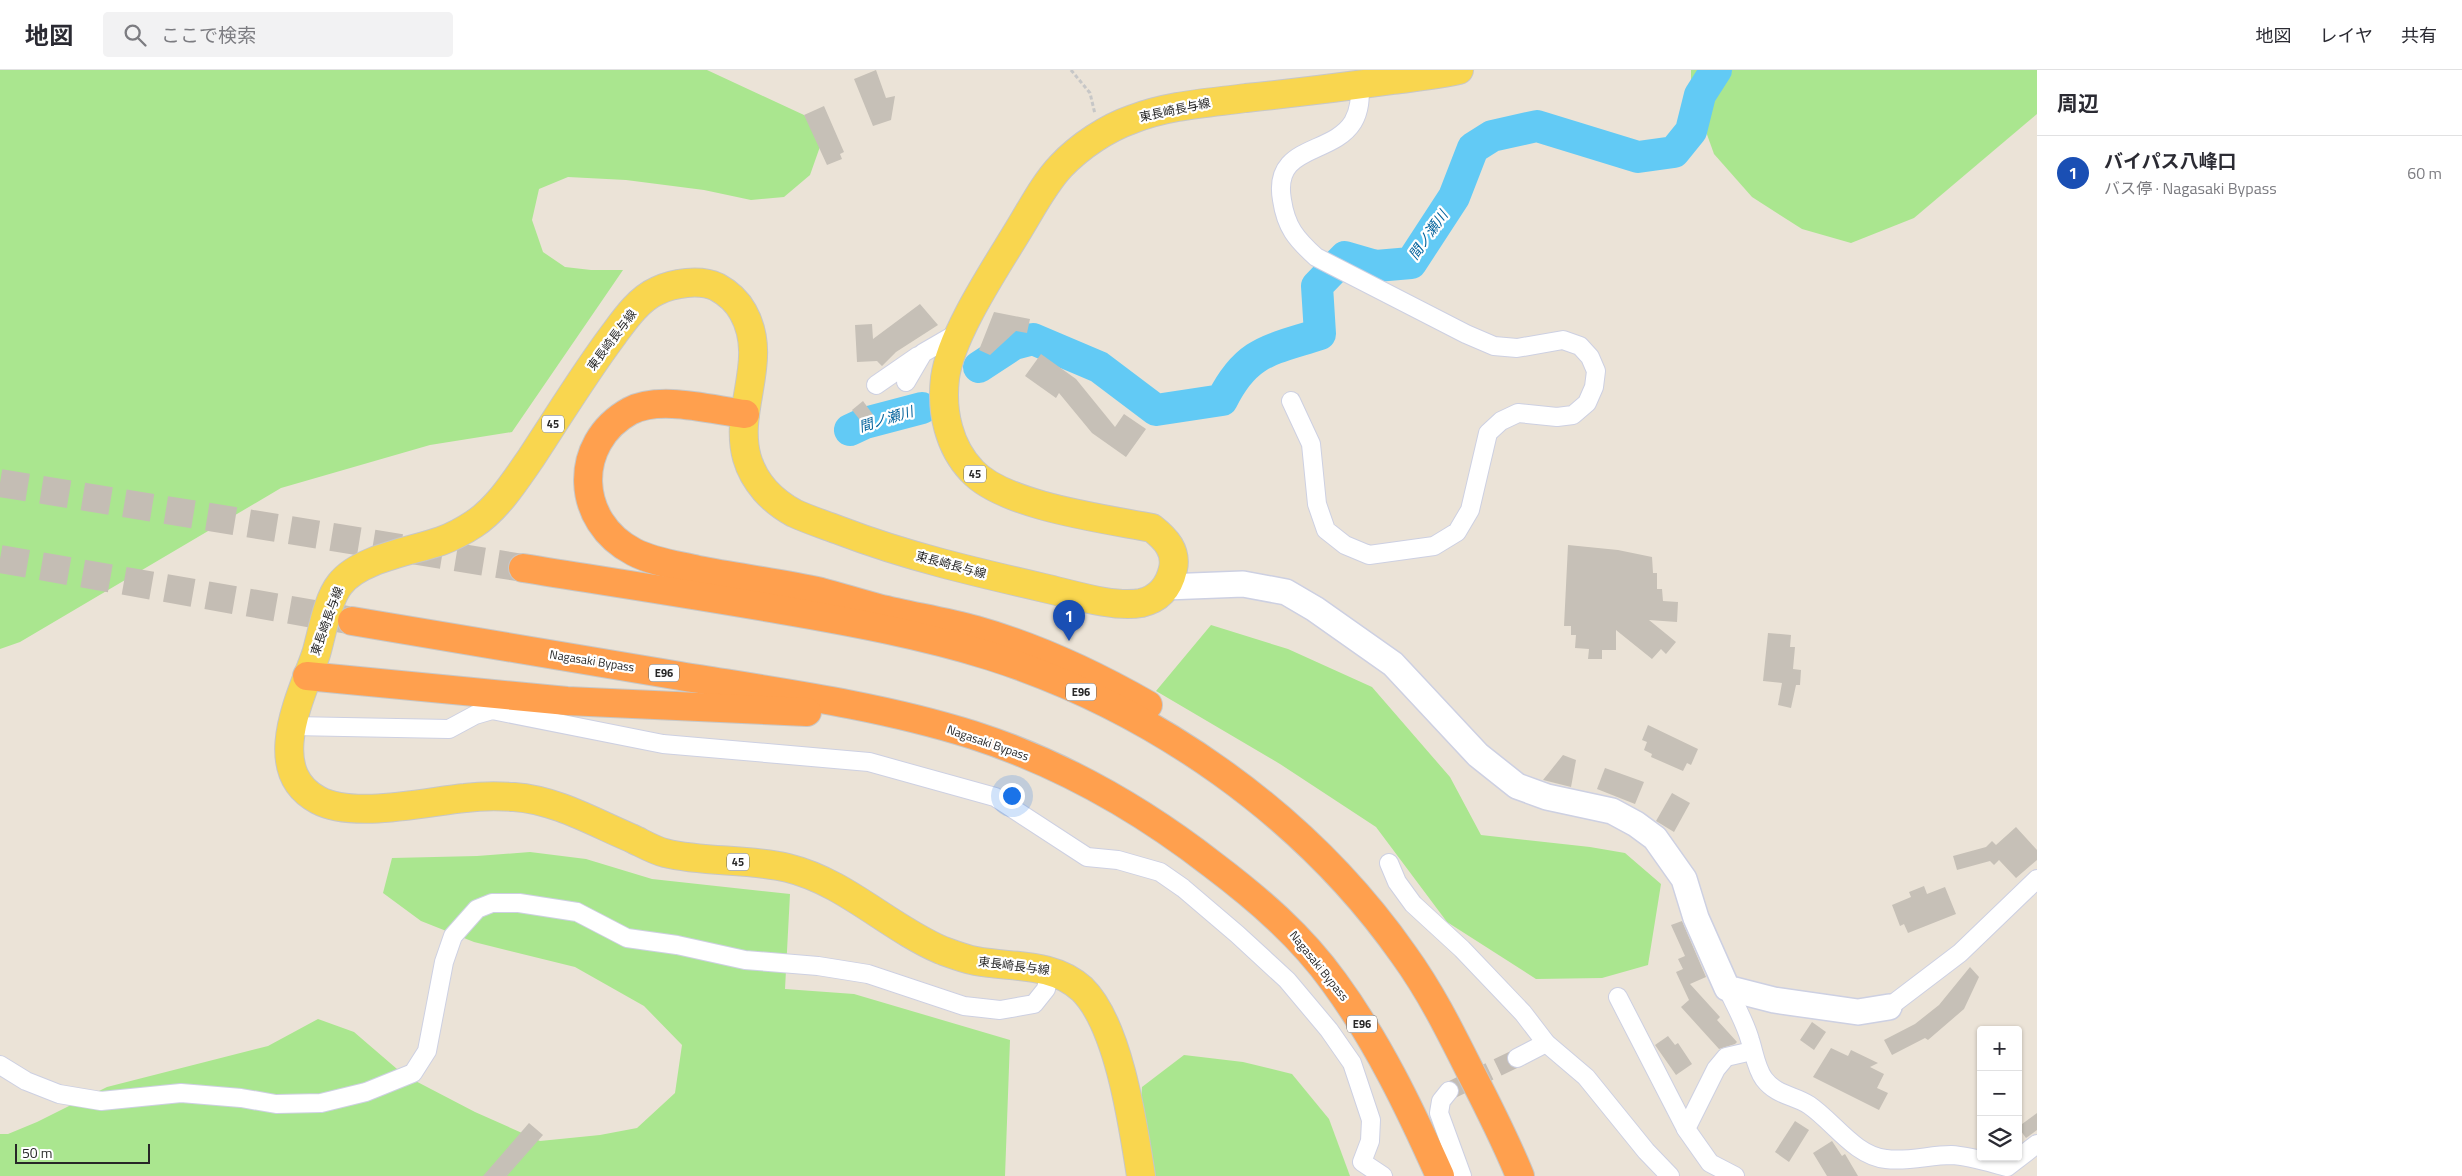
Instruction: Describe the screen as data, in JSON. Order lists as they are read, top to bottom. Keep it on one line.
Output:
{"streets":{"highway":["Nagasaki Bypass","E96"],"main road":["東長崎長与線","45"]},"water":["間ノ瀬川"],"scale_bar":"50 m","page":{"header":"地図","search":"ここで検索","nav":["地図","レイヤ","共有"],"heading":"周辺","list":[{"mark":"1","name":"バイパス八峰口","note":"バス停 · Nagasaki Bypass","value":"60 m"}],"pins":"1","map_buttons":["+","−"],"scale":"50 m"}}
